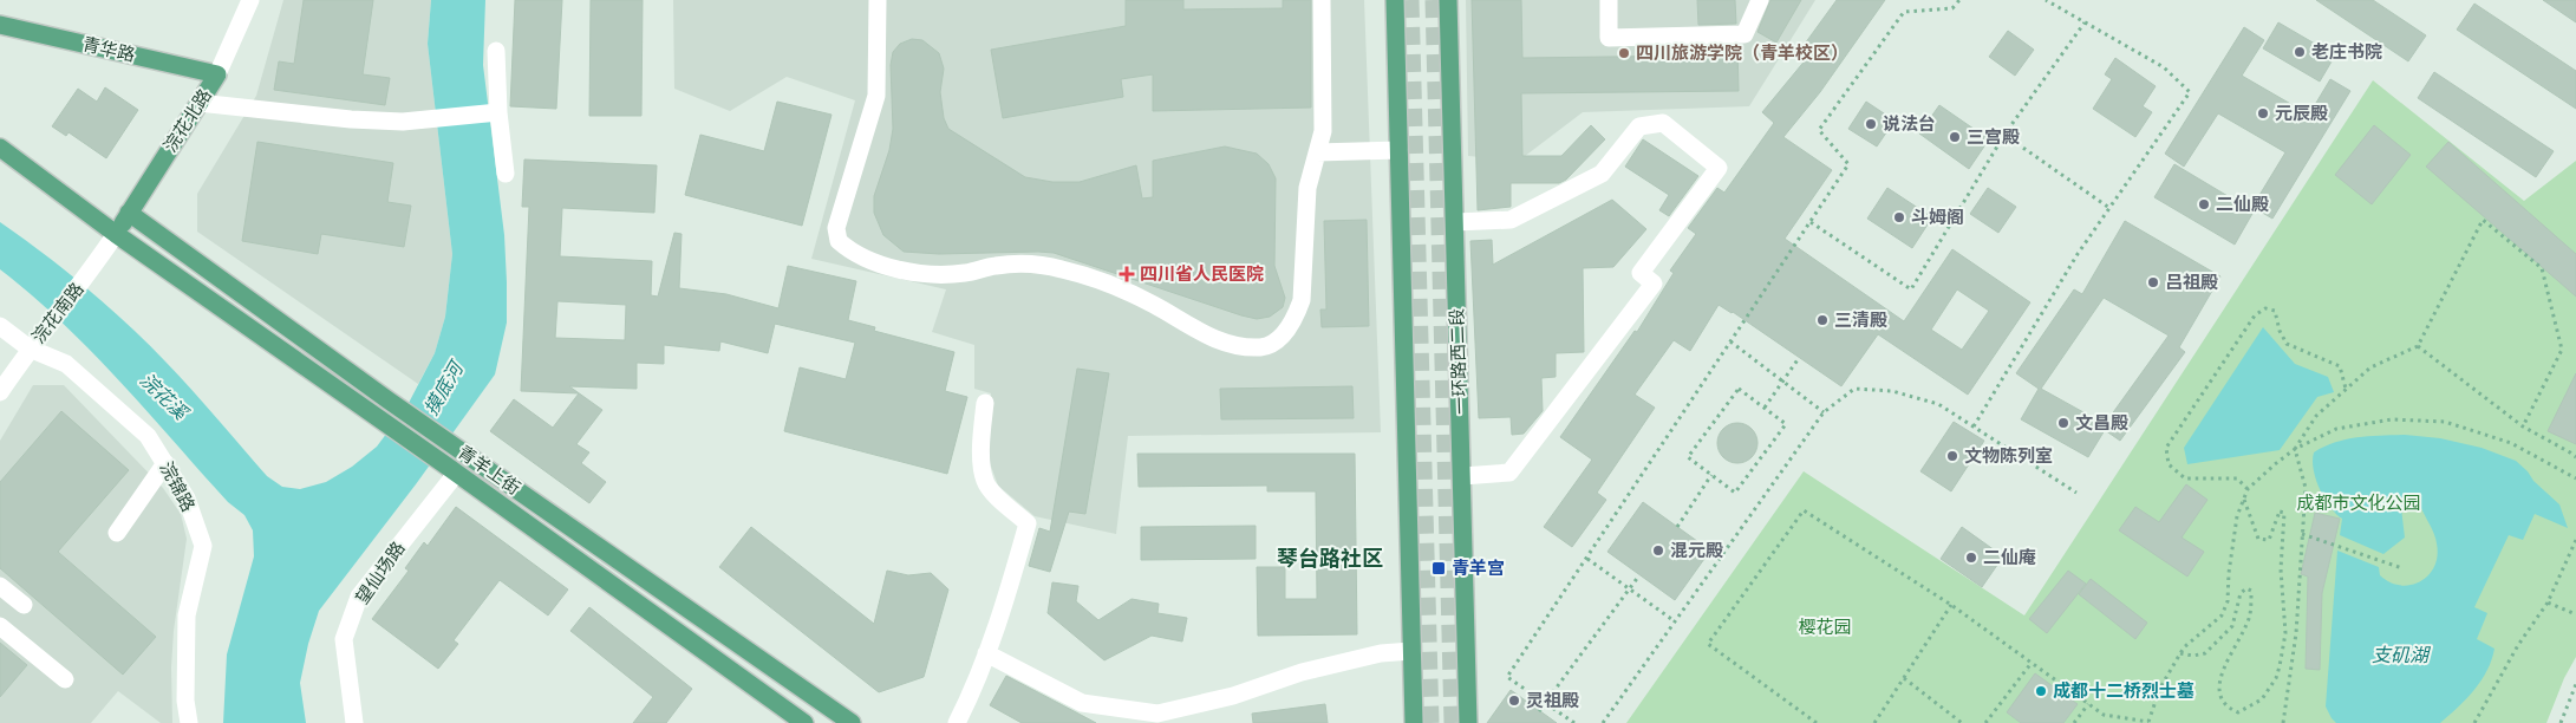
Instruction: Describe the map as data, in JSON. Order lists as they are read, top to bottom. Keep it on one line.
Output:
{"streets":{"main road":["青华路","浣花北路","一环路西二段","青羊上街"],"street":["浣花南路","浣锦路","望仙场路"]},"crossings":[["青华路","浣花北路"],["浣花北路","浣花南路"],["浣花北路","青羊上街"],["浣花南路","青羊上街"],["浣花南路","浣锦路"],["青羊上街","望仙场路"]],"districts":["琴台路社区"],"water":["摸底河","浣花溪","支矶湖"],"parks":["成都市文化公园","樱花园"],"places":{"other":["老庄书院","四川旅游学院（青羊校区）","元辰殿","说法台","三宫殿","二仙殿","斗姆阁","吕祖殿","三清殿","文昌殿","文物陈列室","混元殿","二仙庵","成都十二桥烈士墓","灵祖殿"],"health":["四川省人民医院"],"transit":["青羊宫"]}}
